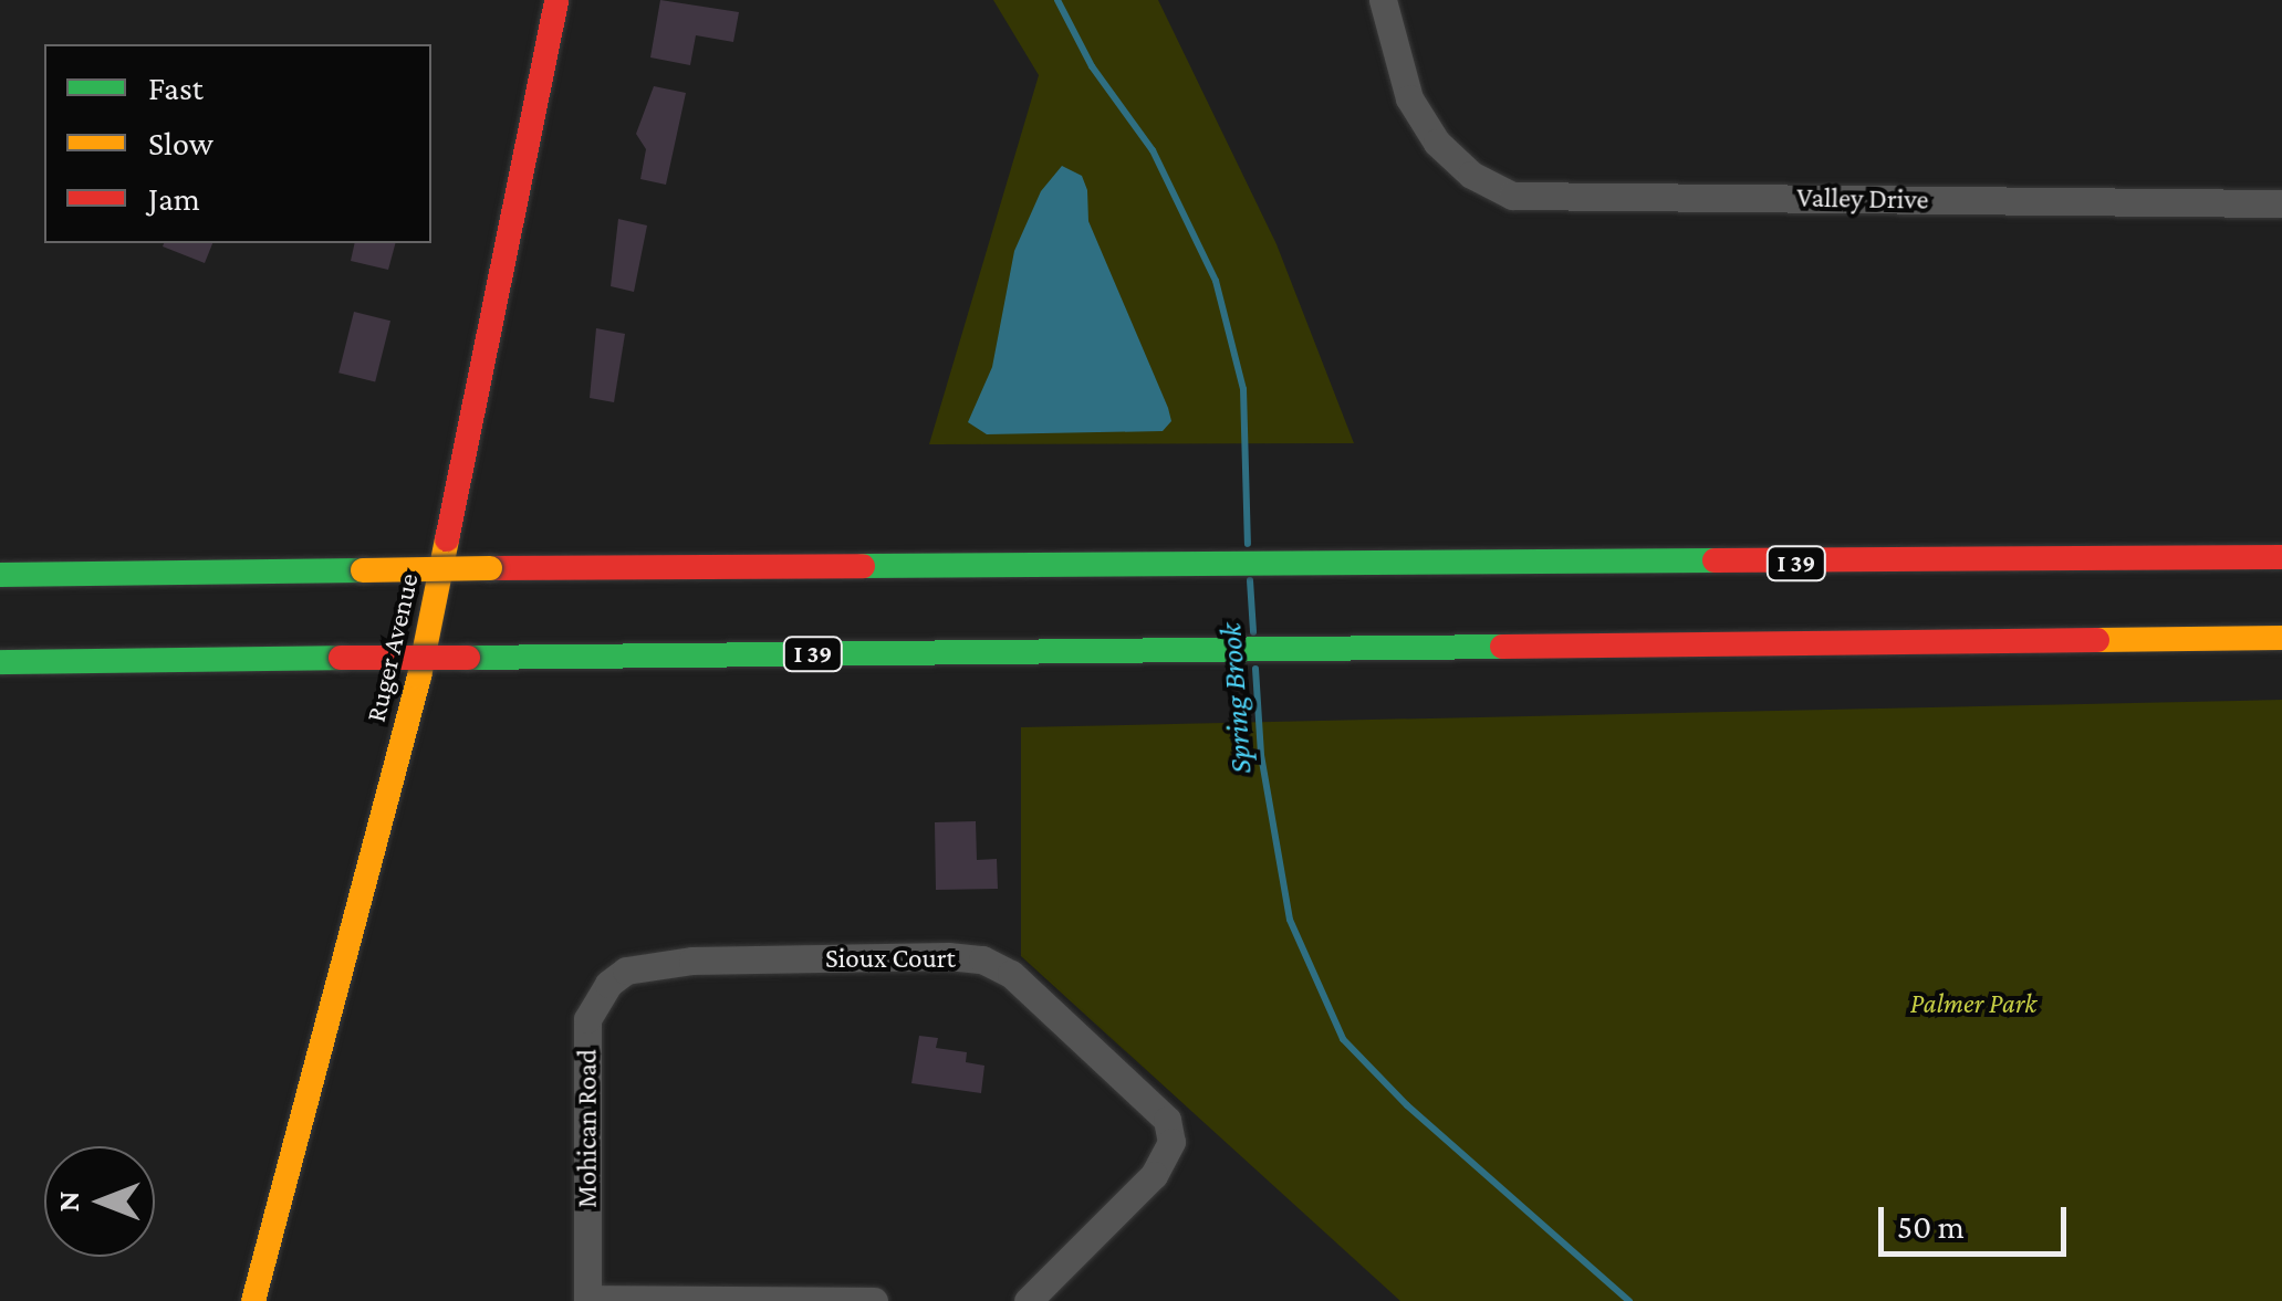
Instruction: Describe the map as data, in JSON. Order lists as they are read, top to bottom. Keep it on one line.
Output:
{"streets":{"main road":["I 39","Ruger Avenue"],"street":["Valley Drive","Sioux Court","Mohican Road"]},"crossings":[["Sioux Court","Mohican Road"]],"water":["Spring Brook"],"parks":["Palmer Park"],"legend":["Fast","Slow","Jam"],"scale_bar":"50 m","north":"left"}
